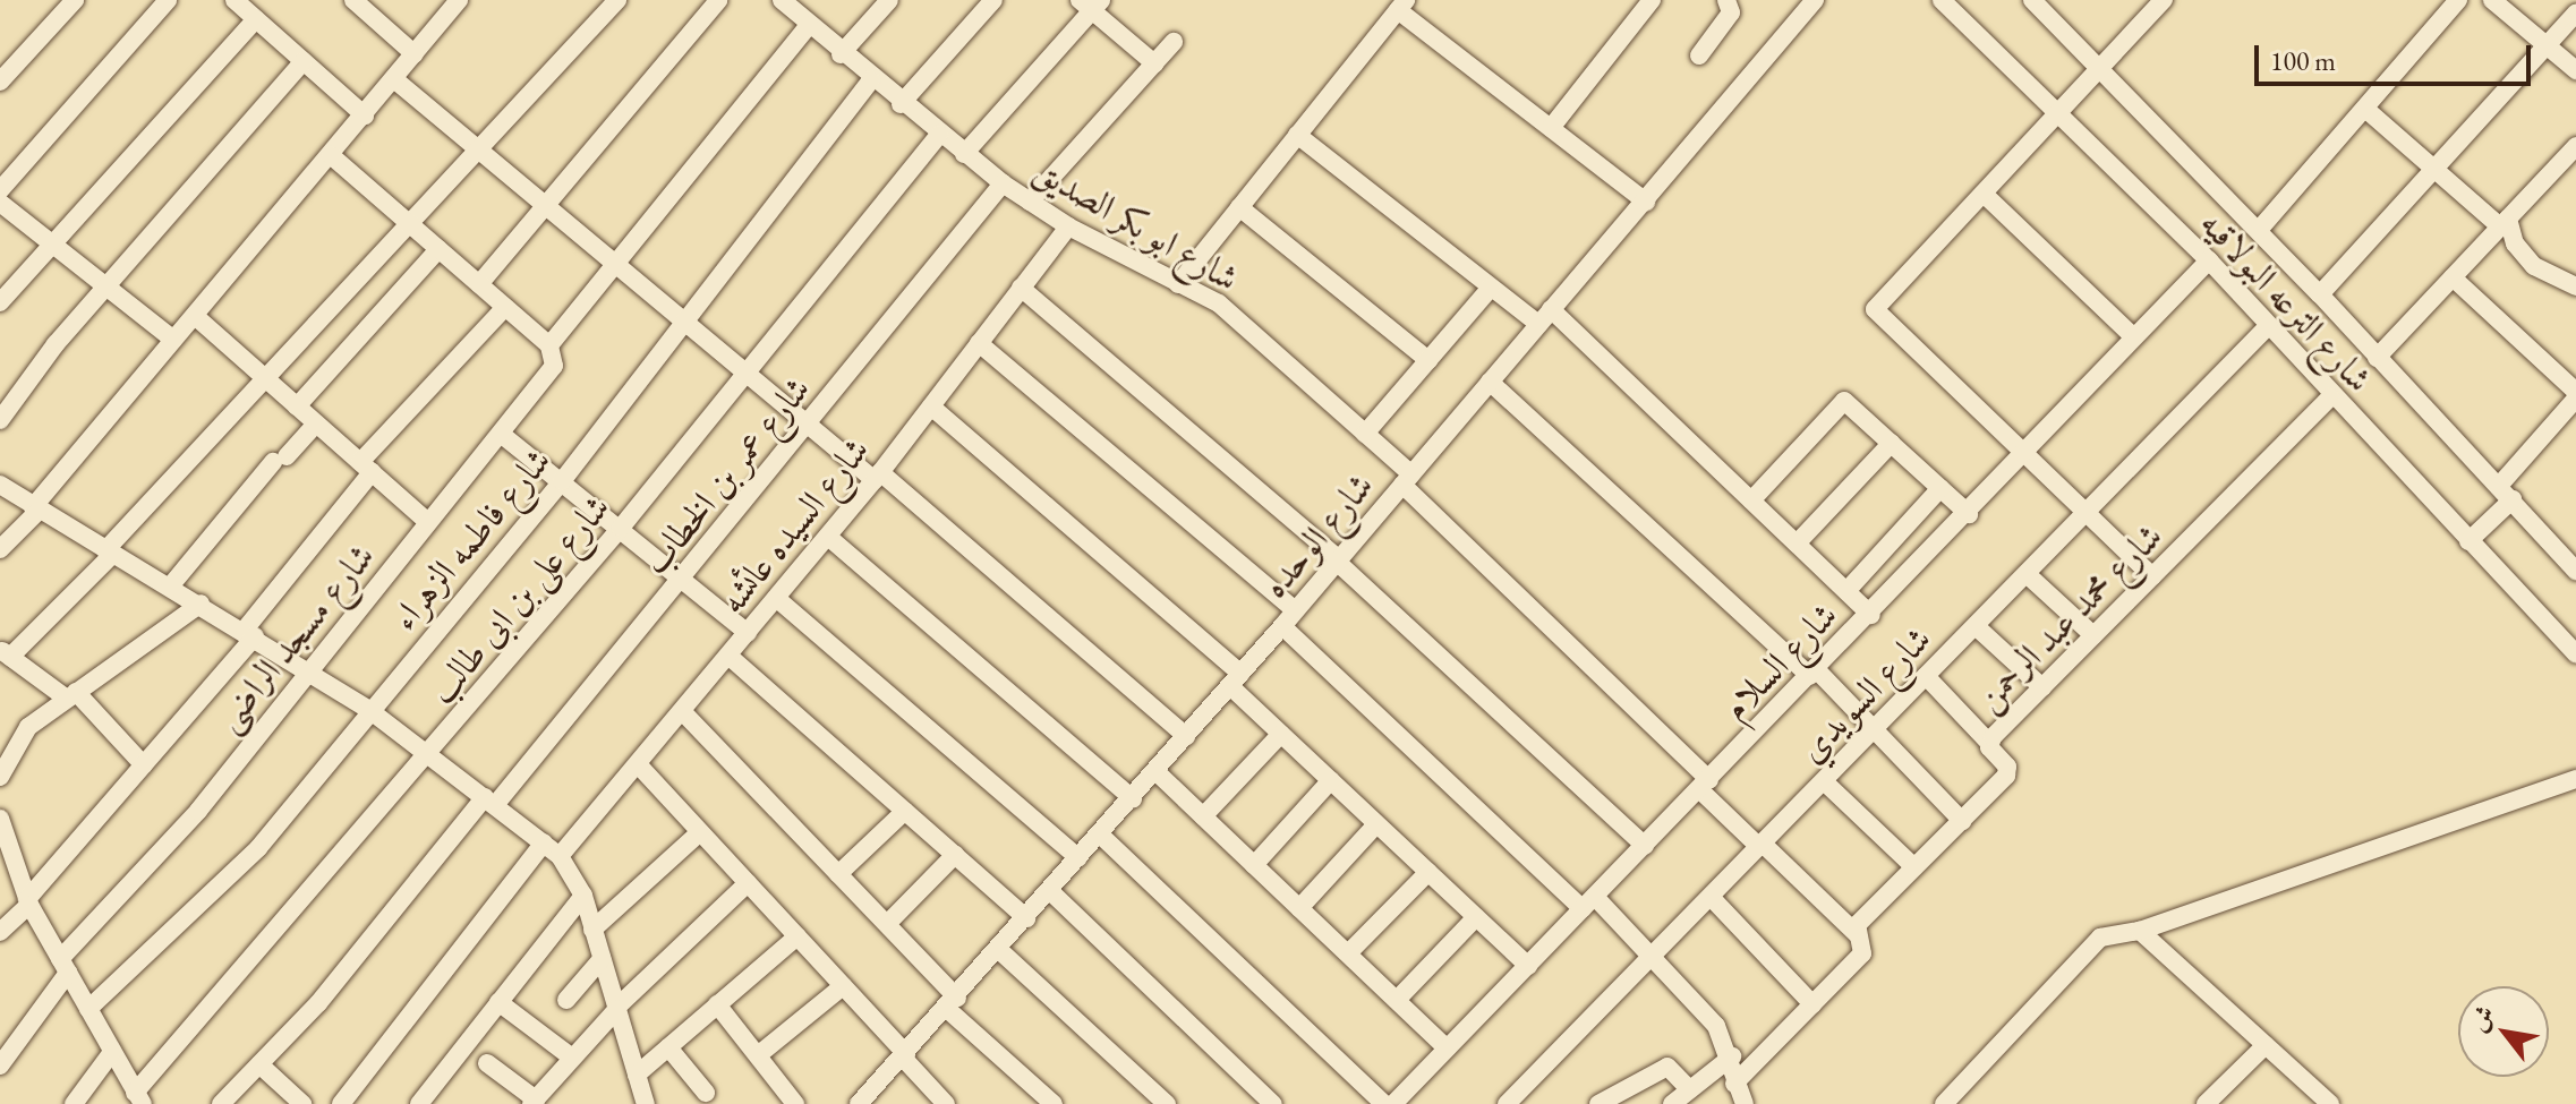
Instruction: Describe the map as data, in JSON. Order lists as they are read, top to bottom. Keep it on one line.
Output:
{"streets":{"street":["شارع ابو بكر الصديق","شارع الترعه البولاقيه","شارع عمر بن الخطاب","شارع السيده عائشه","شارع الوحده","شارع فاطمه الزهراء","شارع على بن ابى طالب","شارع محمد عبد الرحمن","شارع مسجد الراضى","شارع السلام","شارع السويدي"]},"crossings":[["شارع ابو بكر الصديق","شارع عمر بن الخطاب"],["شارع ابو بكر الصديق","شارع السيده عائشه"],["شارع ابو بكر الصديق","شارع الوحده"],["شارع ابو بكر الصديق","شارع فاطمه الزهراء"],["شارع ابو بكر الصديق","شارع على بن ابى طالب"],["شارع ابو بكر الصديق","شارع محمد عبد الرحمن"],["شارع ابو بكر الصديق","شارع السلام"],["شارع ابو بكر الصديق","شارع السويدي"],["شارع الترعه البولاقيه","شارع محمد عبد الرحمن"],["شارع الترعه البولاقيه","شارع السلام"],["شارع الترعه البولاقيه","شارع السويدي"]],"scale_bar":"100 m","north":"top left"}
